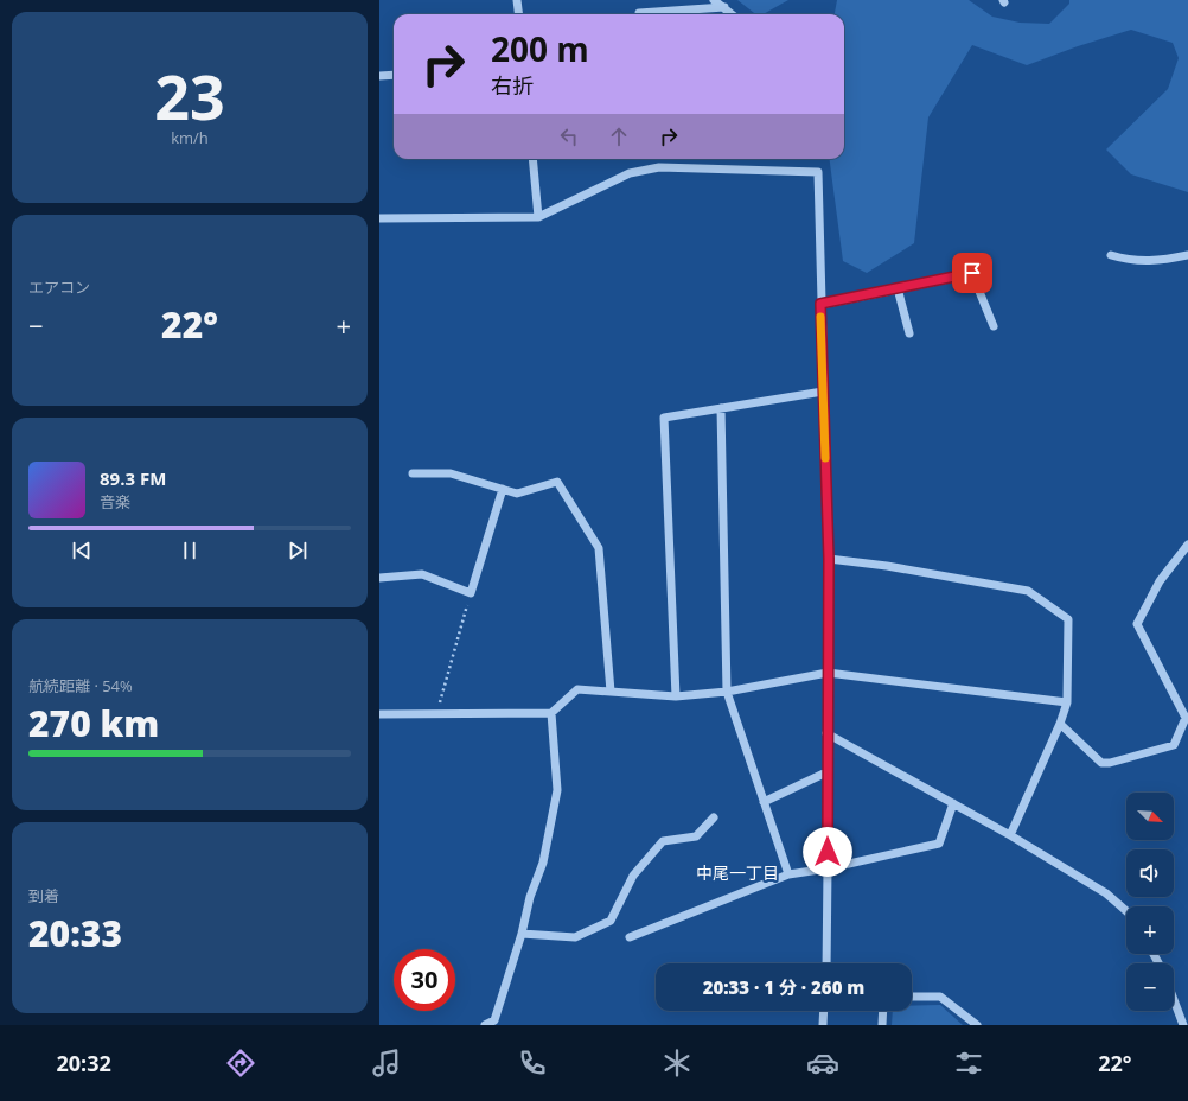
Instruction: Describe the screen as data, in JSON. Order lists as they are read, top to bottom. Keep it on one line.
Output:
{"districts":["中尾一丁目"],"north":"bottom right","page":{"tile":[["23","km/h"],"エアコン",["航続距離 · 54%","270 km"],["到着","20:33"]],"turn":["200 m","右折"],"heat":["−","22°","+"],"song":["89.3 FM","音楽"],"map_buttons":["+","−"],"limit":"30","trip":"20:33 · 1 分 · 260 m","tabs":["20:32","22°"]}}
